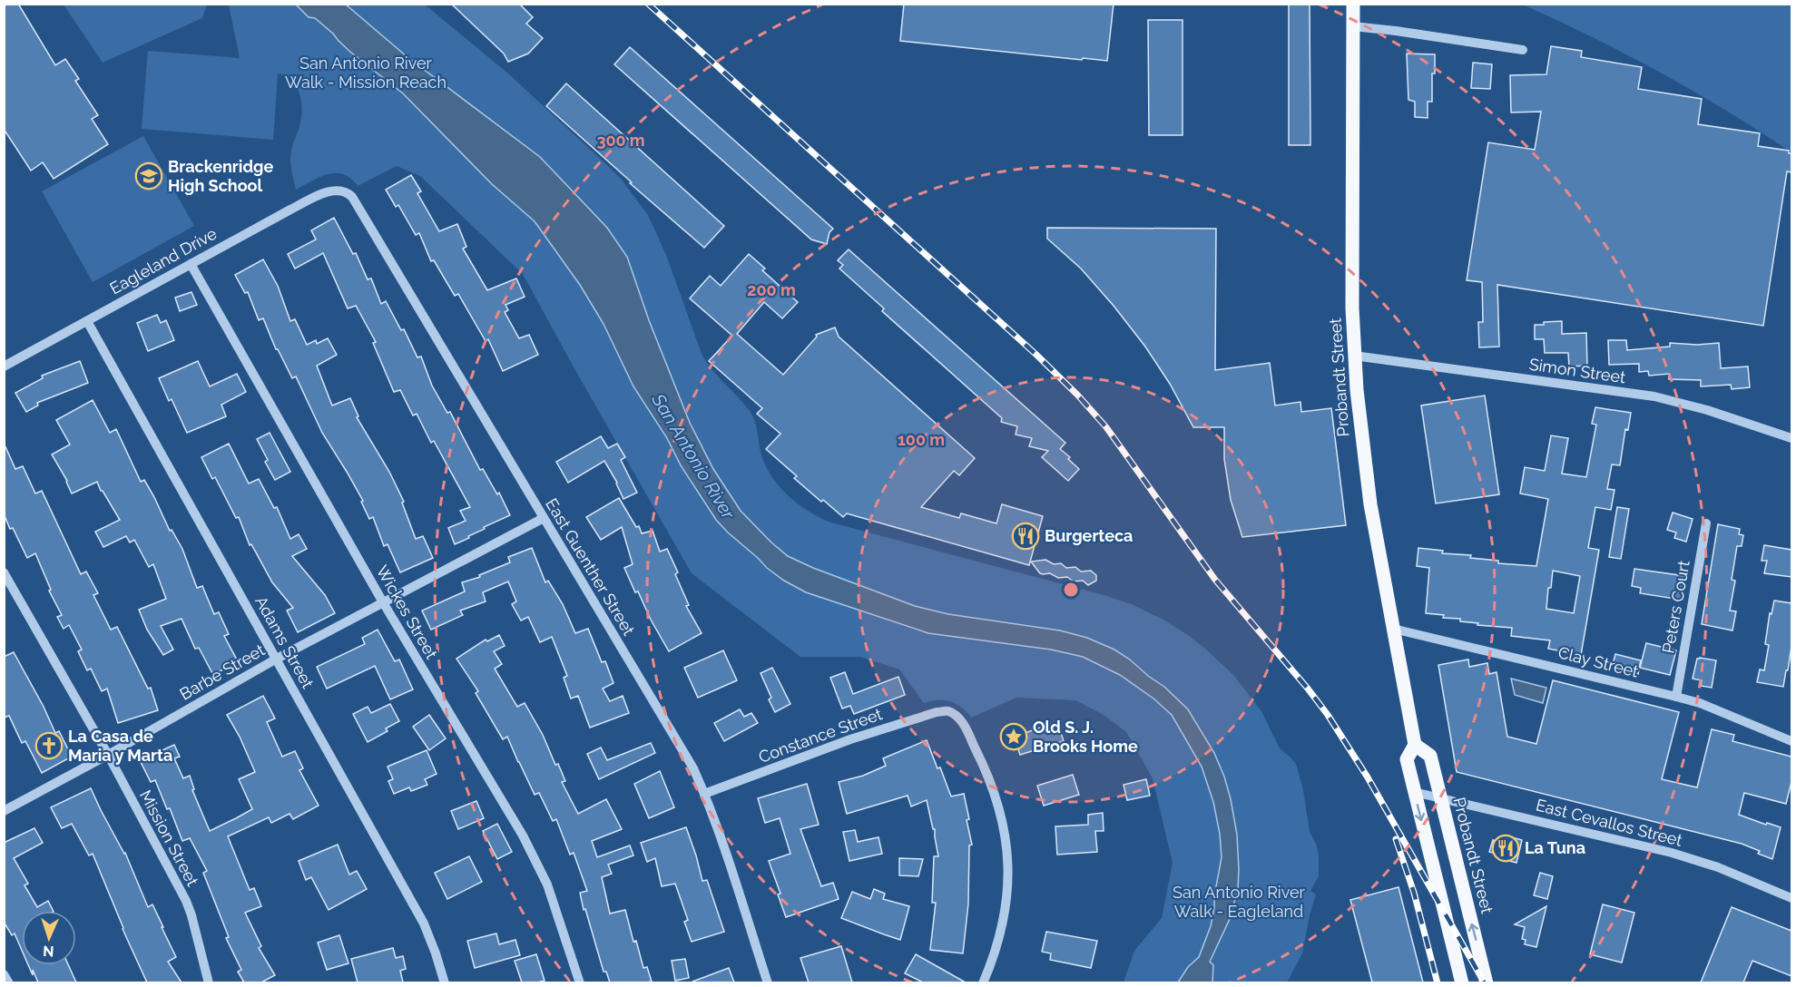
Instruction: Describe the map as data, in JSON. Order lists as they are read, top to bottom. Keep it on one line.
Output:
{"streets":{"main road":["Probandt Street"],"street":["Eagleland Drive","Simon Street","East Guenther Street","Peters Court","Wickes Street","Adams Street","Clay Street","Barbe Street","Constance Street","East Cevallos Street","Mission Street"]},"crossings":[["Eagleland Drive","East Guenther Street"],["Eagleland Drive","Wickes Street"],["Eagleland Drive","Adams Street"],["Simon Street","Probandt Street"],["Probandt Street","Clay Street"],["Probandt Street","East Cevallos Street"],["East Guenther Street","Barbe Street"],["East Guenther Street","Constance Street"],["Peters Court","Clay Street"],["Wickes Street","Barbe Street"],["Adams Street","Barbe Street"],["Barbe Street","Mission Street"]],"water":["San Antonio River"],"parks":["San Antonio River Walk - Mission Reach","San Antonio River Walk - Eagleland"],"places":{"school or university":["Brackenridge High School"],"restaurant":["Burgerteca","La Tuna"],"place":["Old S. J. Brooks Home"],"church":["La Casa de Maria y Marta"]},"north":"bottom","rings":["300 m","200 m","100 m"]}
